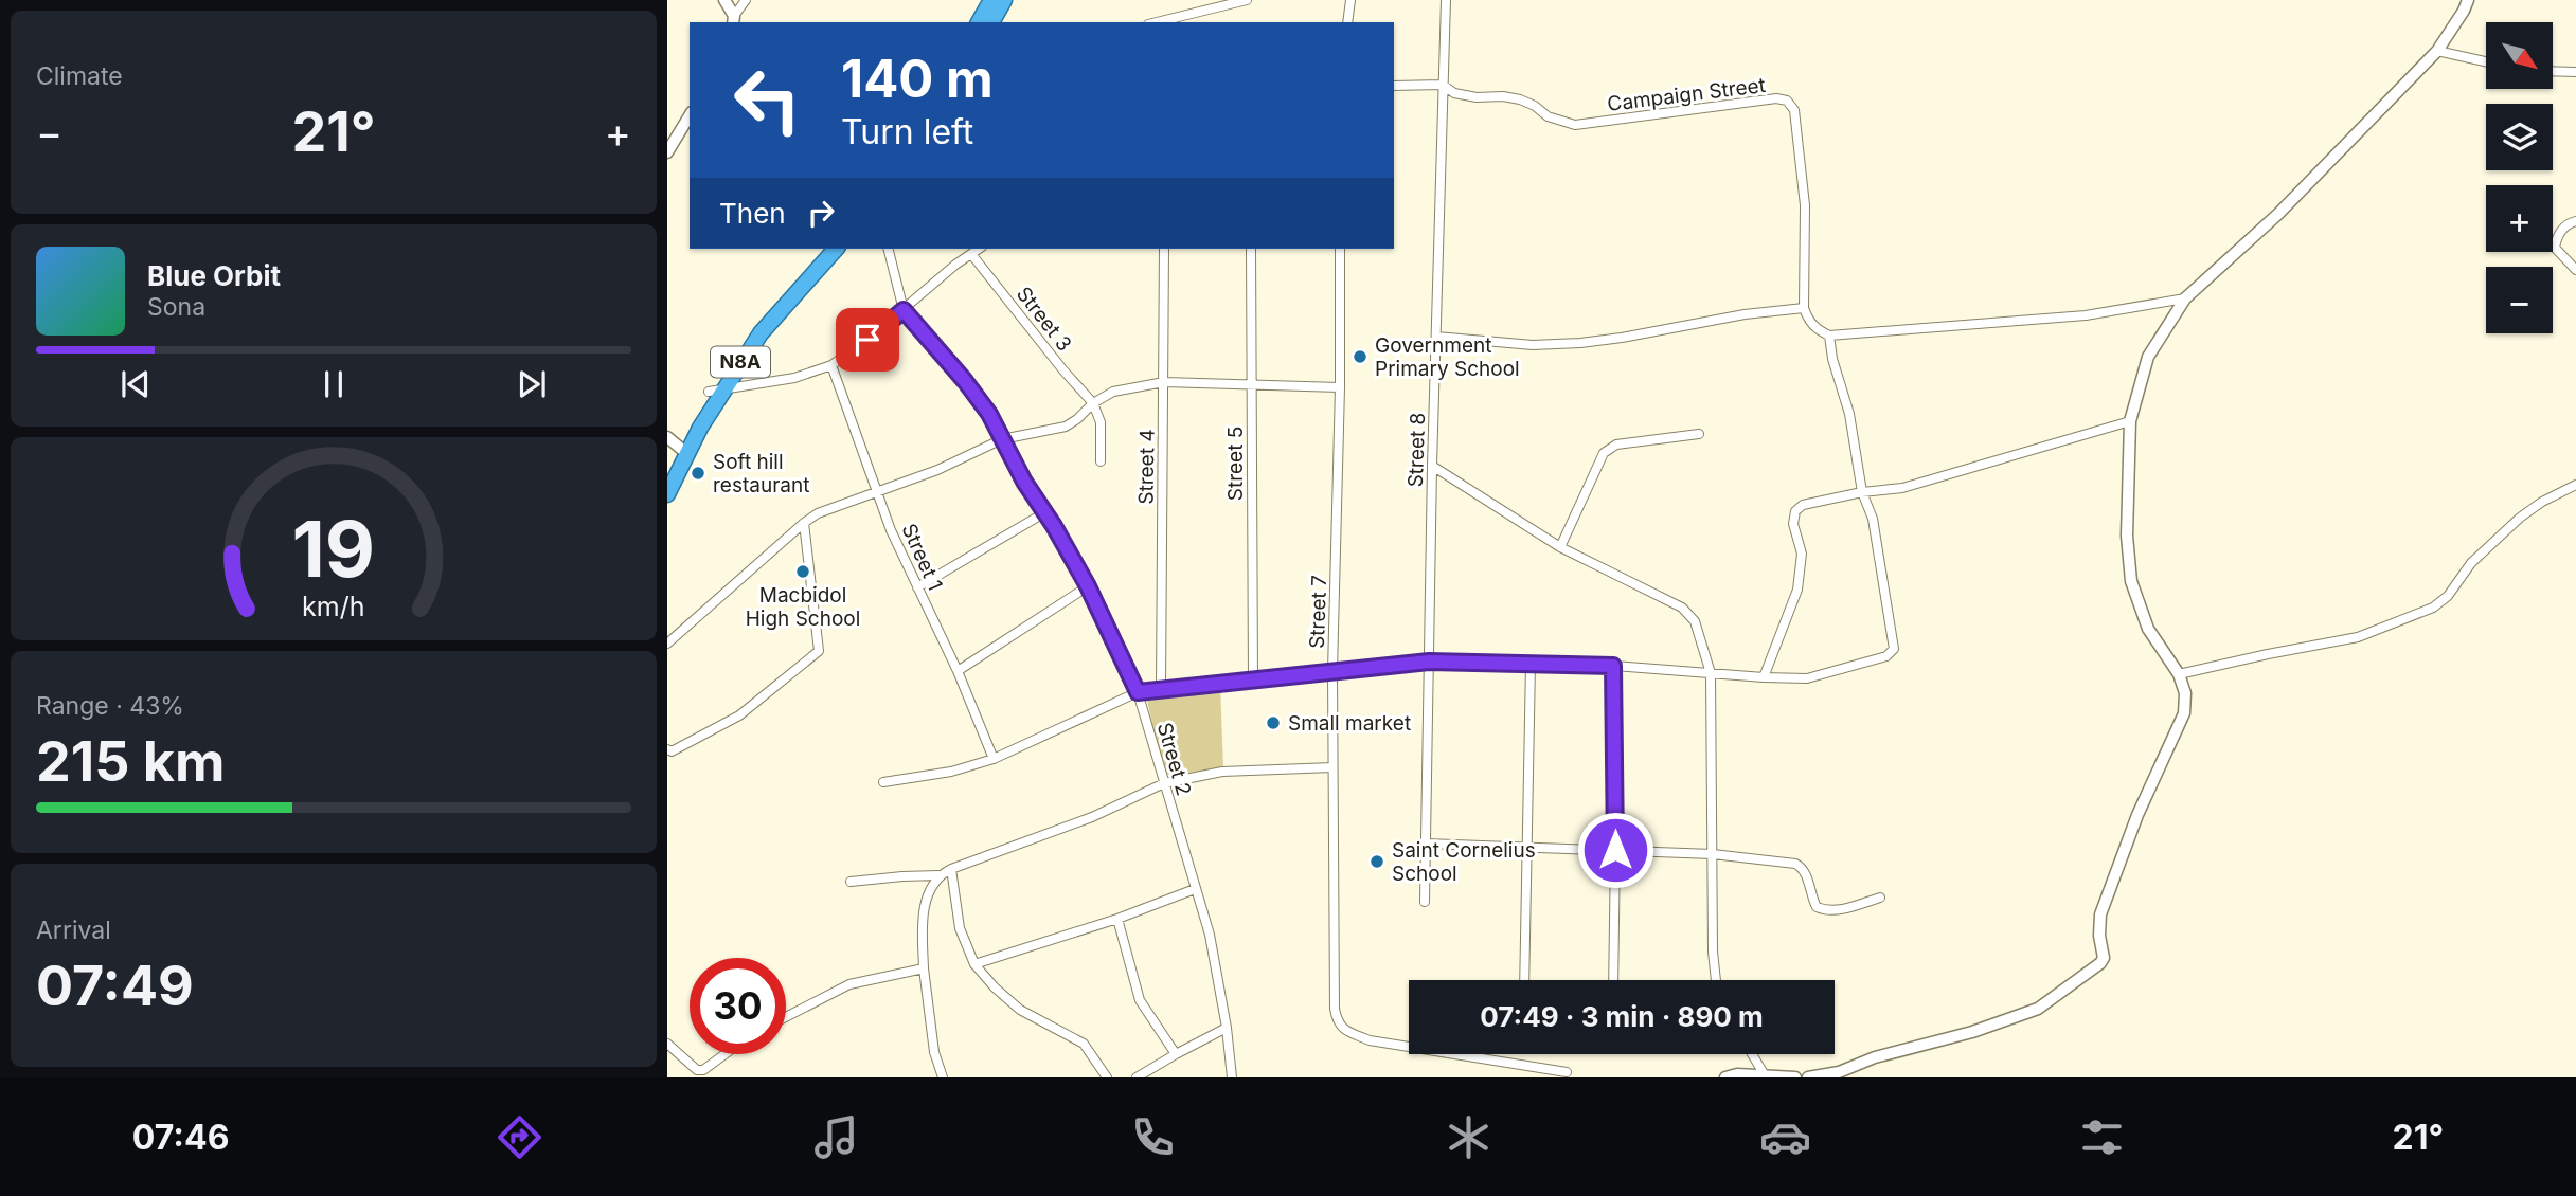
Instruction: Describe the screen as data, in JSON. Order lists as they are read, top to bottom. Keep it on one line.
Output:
{"streets":{"highway":["N8A"],"street":["Campaign Street","Street 3","Street 8","Street 5","Street 4","Street 1","Street 7","Street 2"]},"crossings":[["Campaign Street","Street 8"]],"places":["Government Primary School","Soft hill restaurant","Macbidol High School","Small market","Saint Cornelius School"],"north":"bottom right","page":{"tile":["Climate",["Range · 43%","215 km"],["Arrival","07:49"]],"map_buttons":["+","−"],"turn":["140 m","Turn left"],"heat":["−","21°","+"],"then":"Then","song":["Blue Orbit","Sona"],"limit":"30","trip":"07:49 · 3 min · 890 m","tabs":["07:46","21°"],"gauge":["19","km/h"]}}
